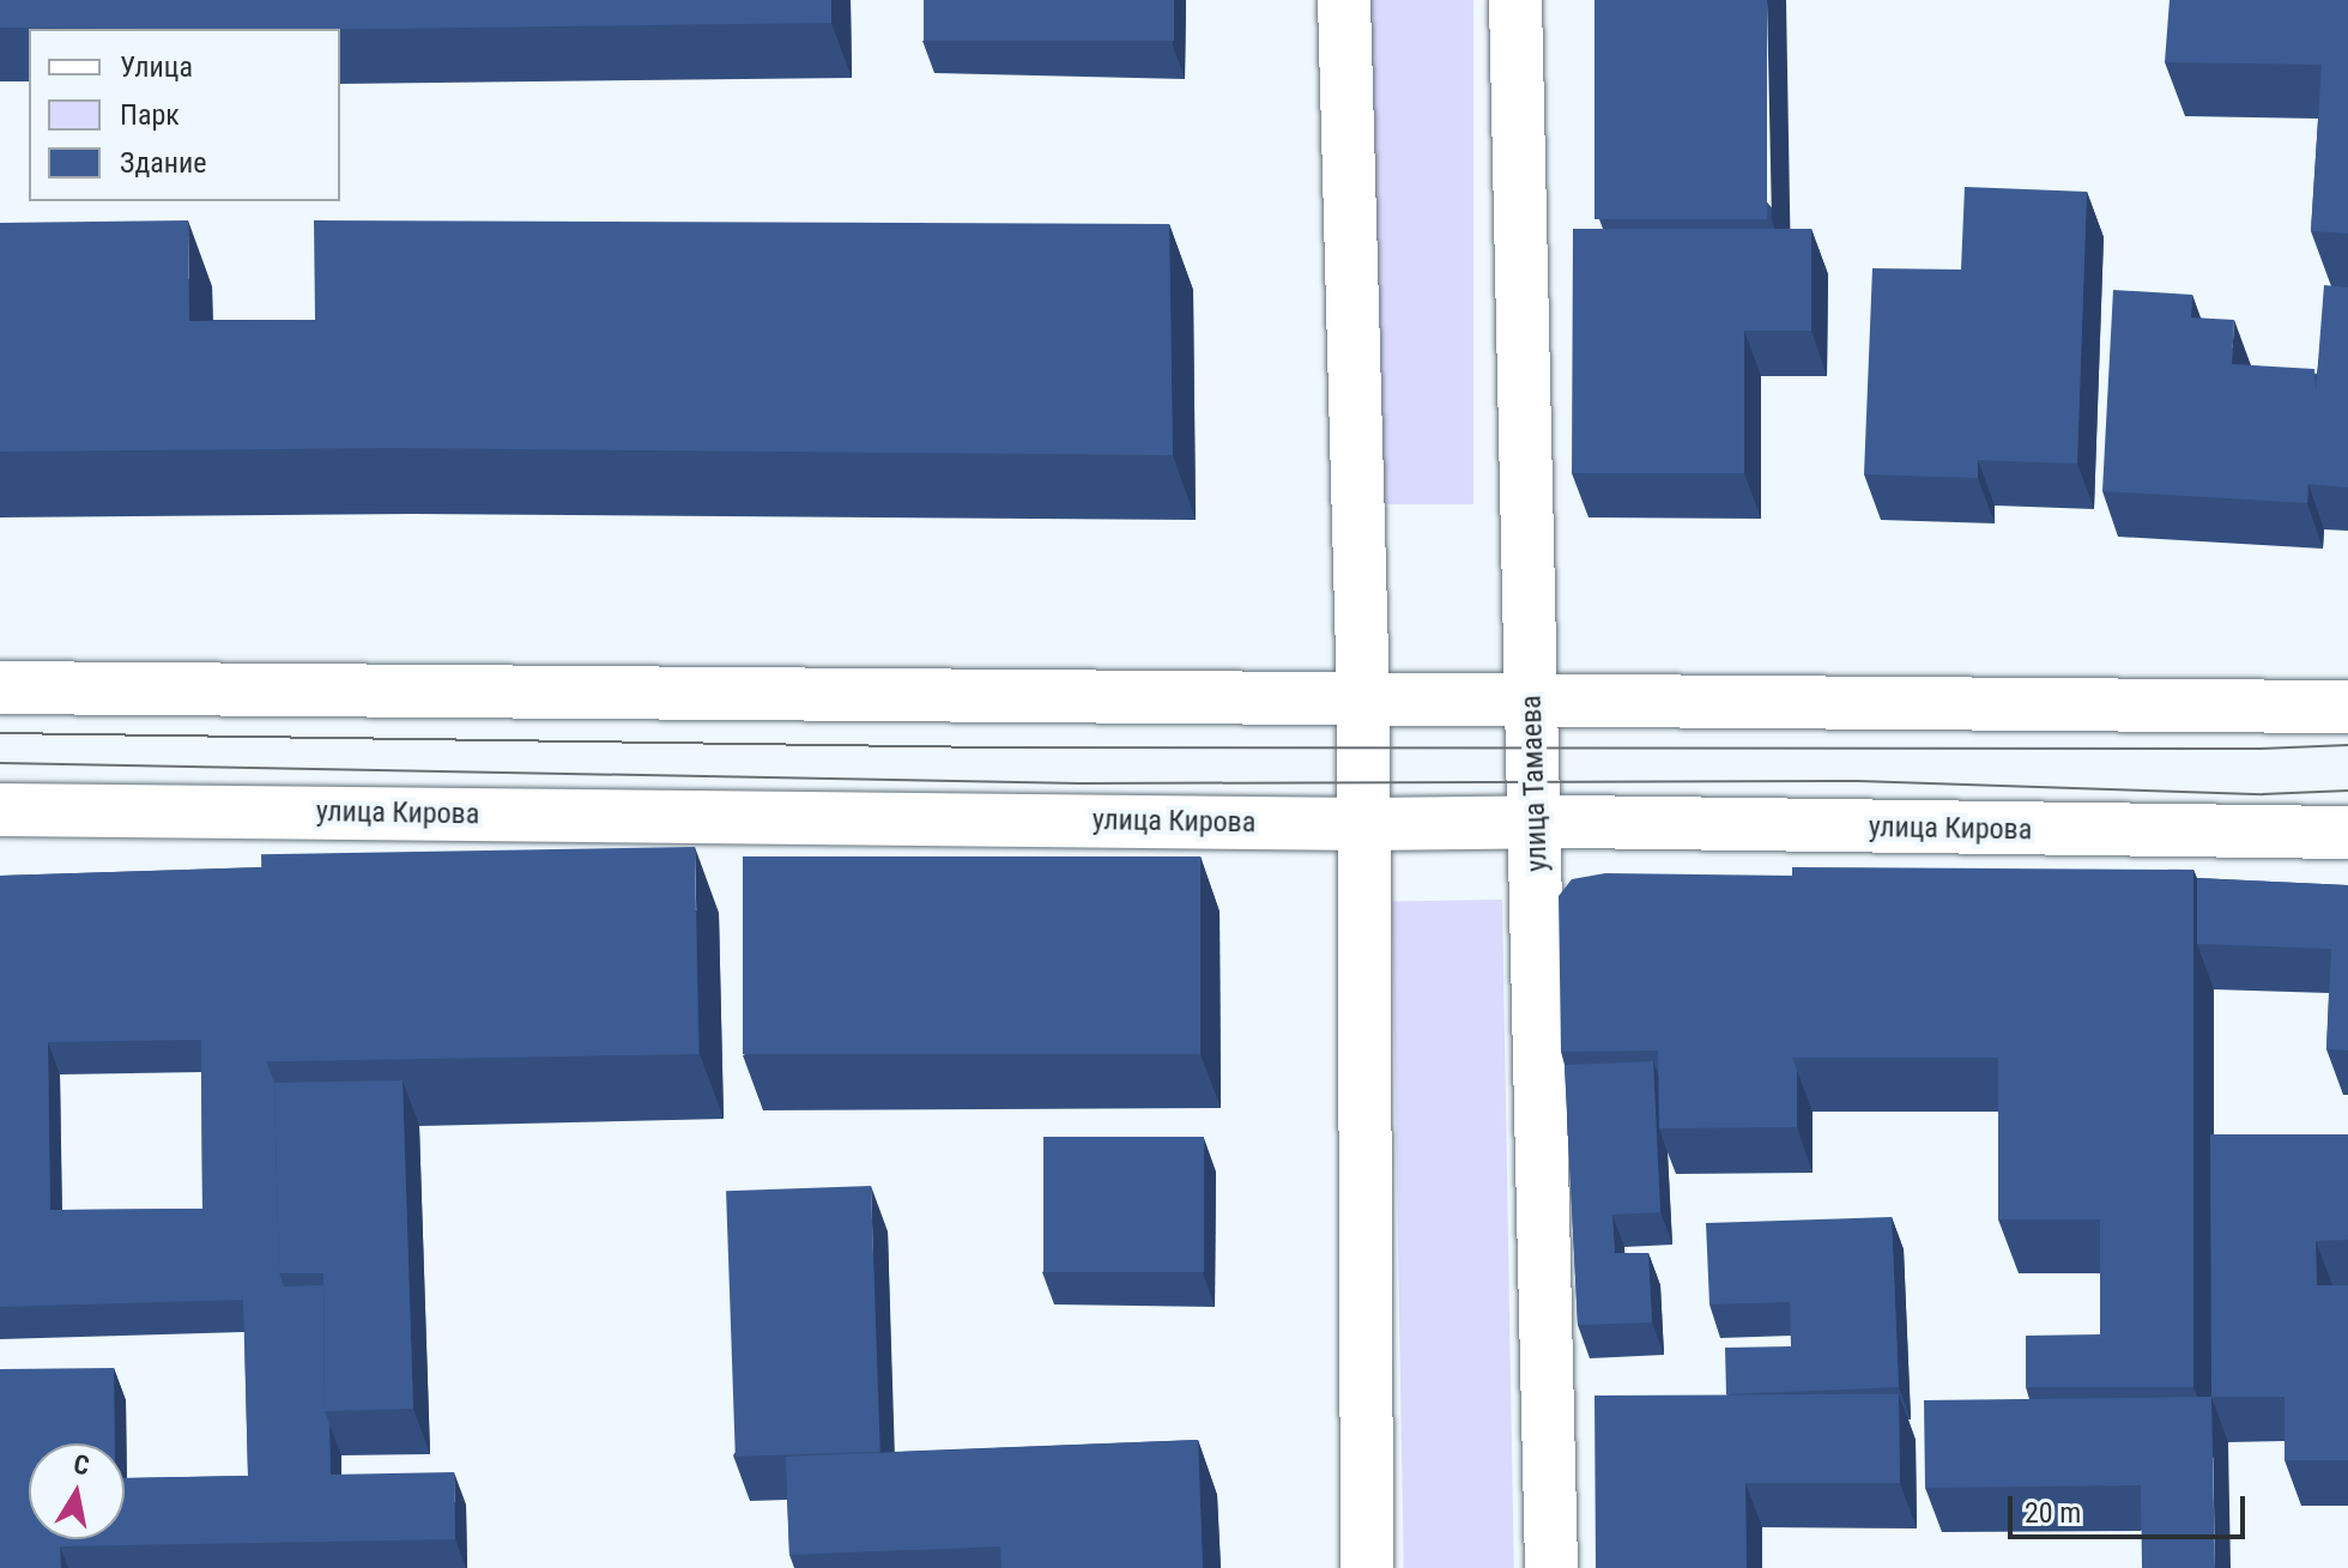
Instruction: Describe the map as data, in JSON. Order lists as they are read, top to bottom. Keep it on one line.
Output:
{"streets":{"main road":["улица Тамаева","улица Кирова"]},"crossings":[["улица Тамаева","улица Кирова"]],"legend":["Улица","Парк","Здание"],"scale_bar":"20 m","north":"top"}
